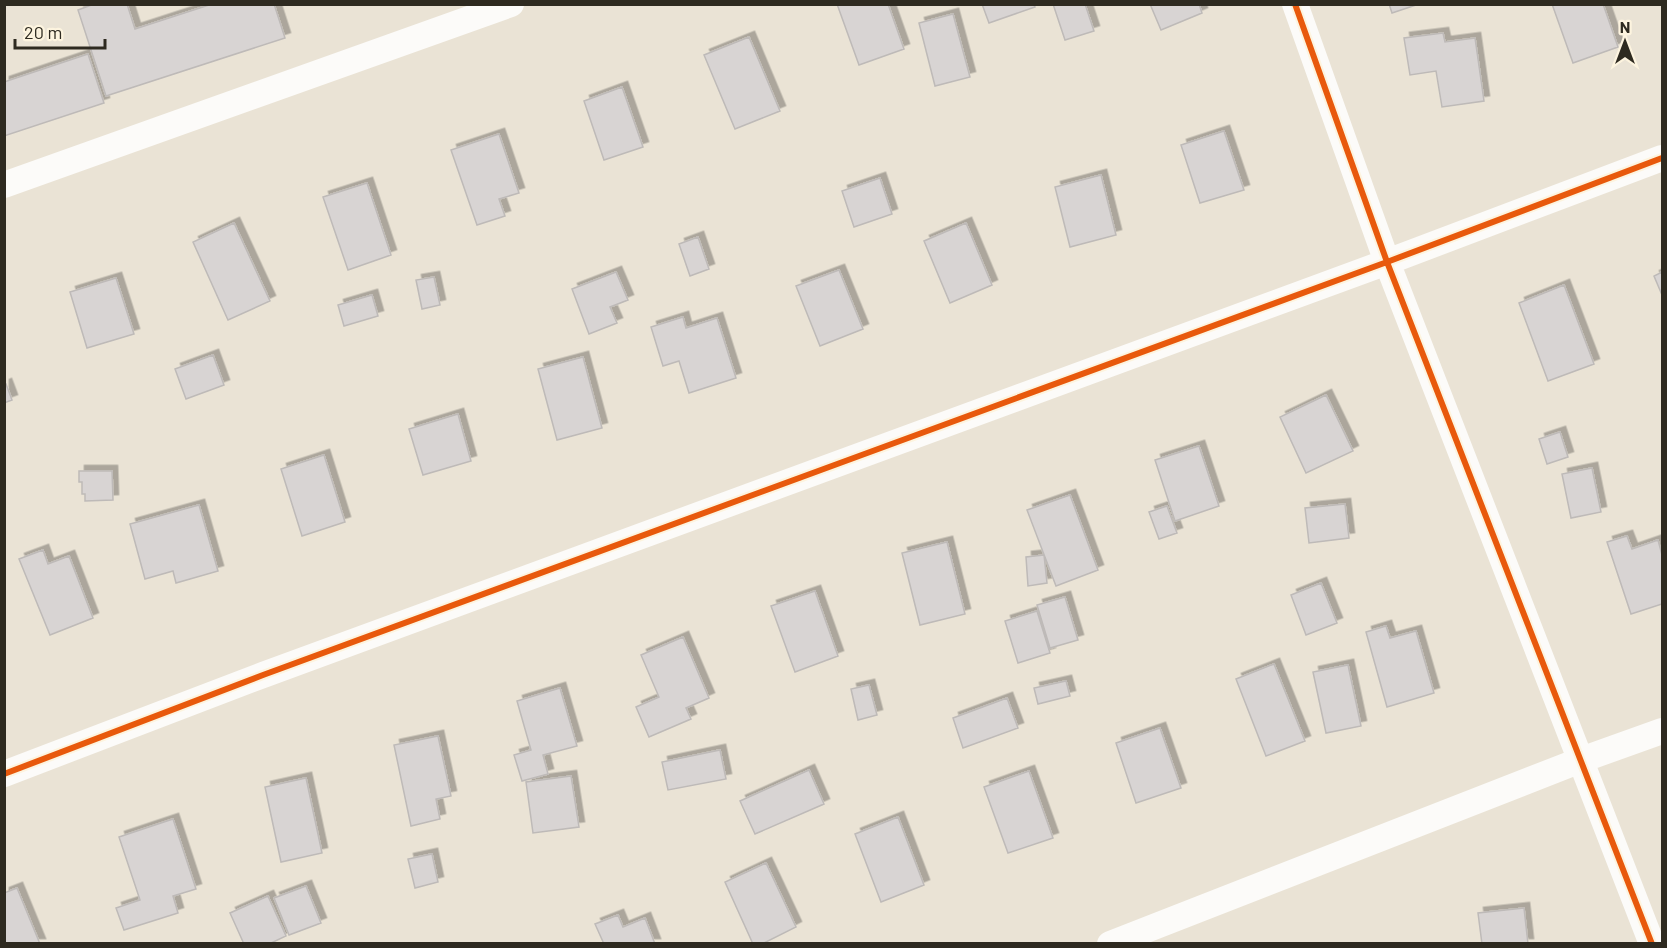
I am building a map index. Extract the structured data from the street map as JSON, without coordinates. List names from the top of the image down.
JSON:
{
  "scale_bar": "20 m",
  "north": "top"
}
